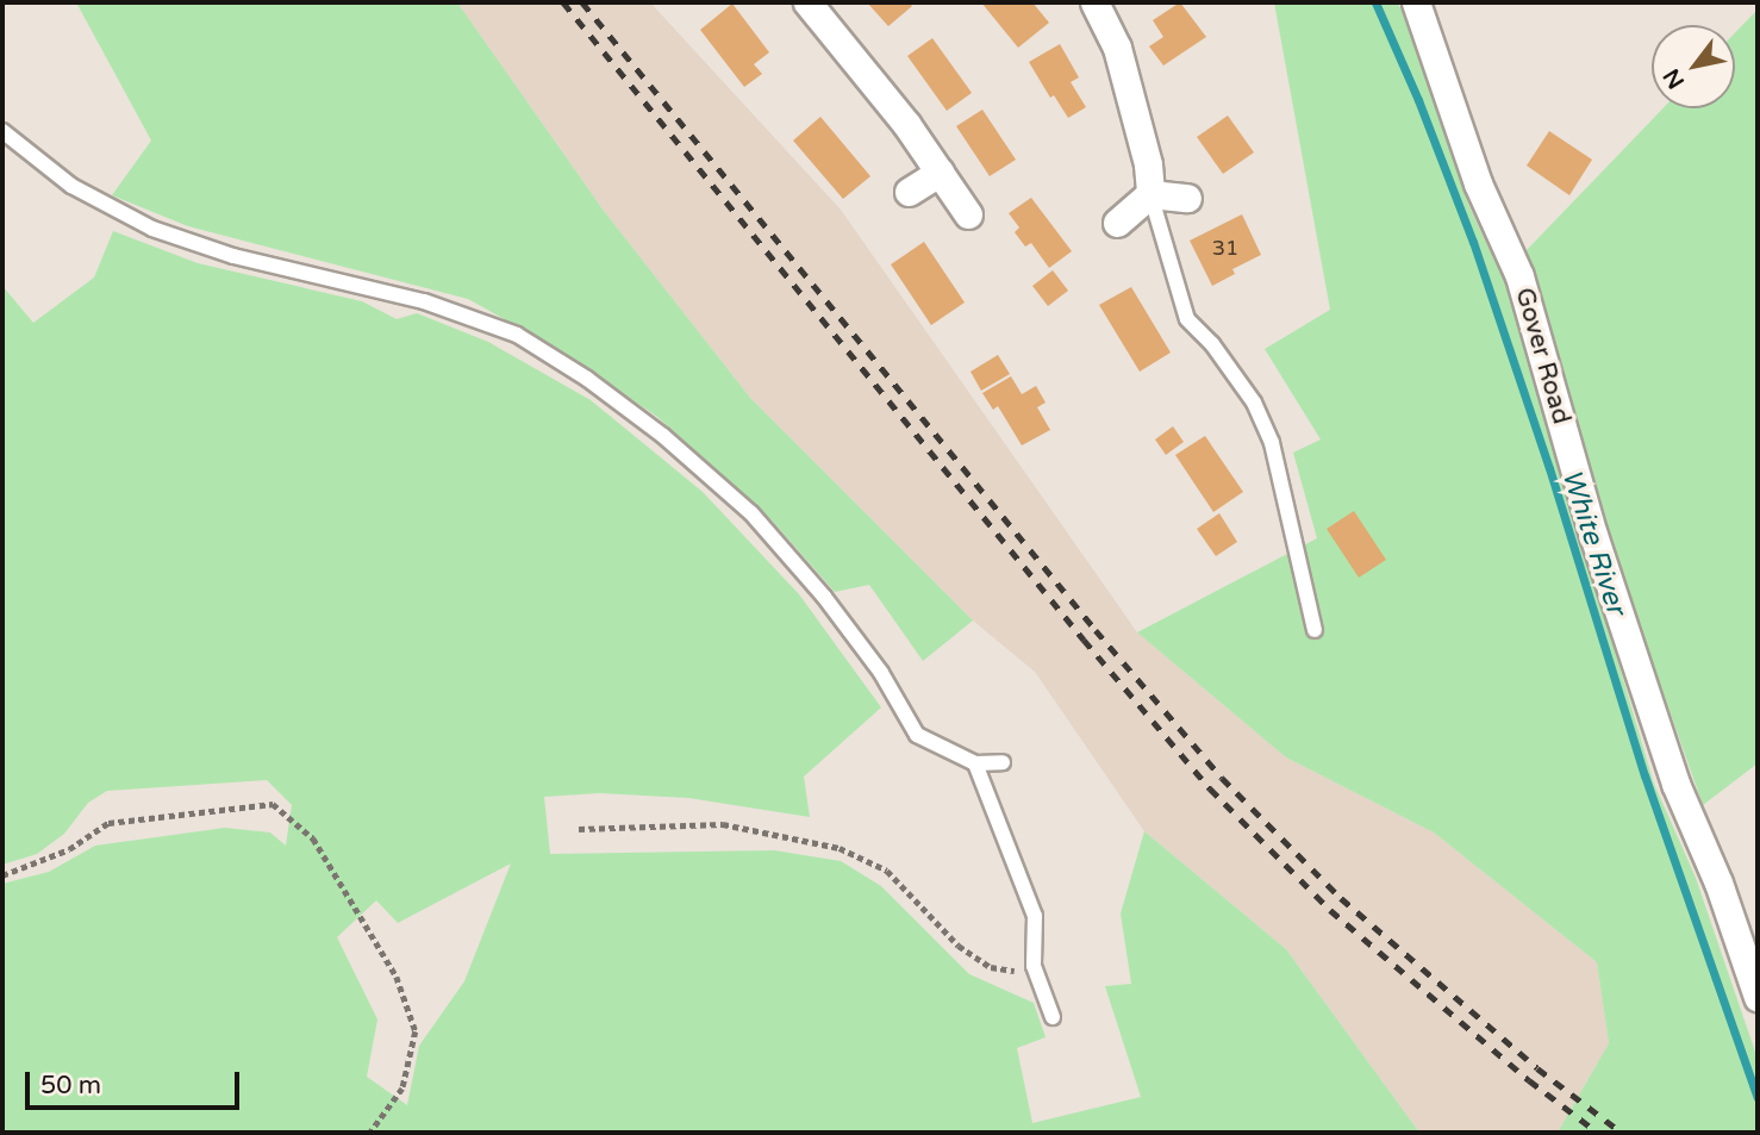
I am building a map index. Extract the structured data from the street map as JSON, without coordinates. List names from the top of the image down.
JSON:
{
  "streets": {
    "street": ["Gover Road"]
  },
  "water": ["White River"],
  "house_numbers": ["31"],
  "scale_bar": "50 m",
  "north": "bottom left"
}
